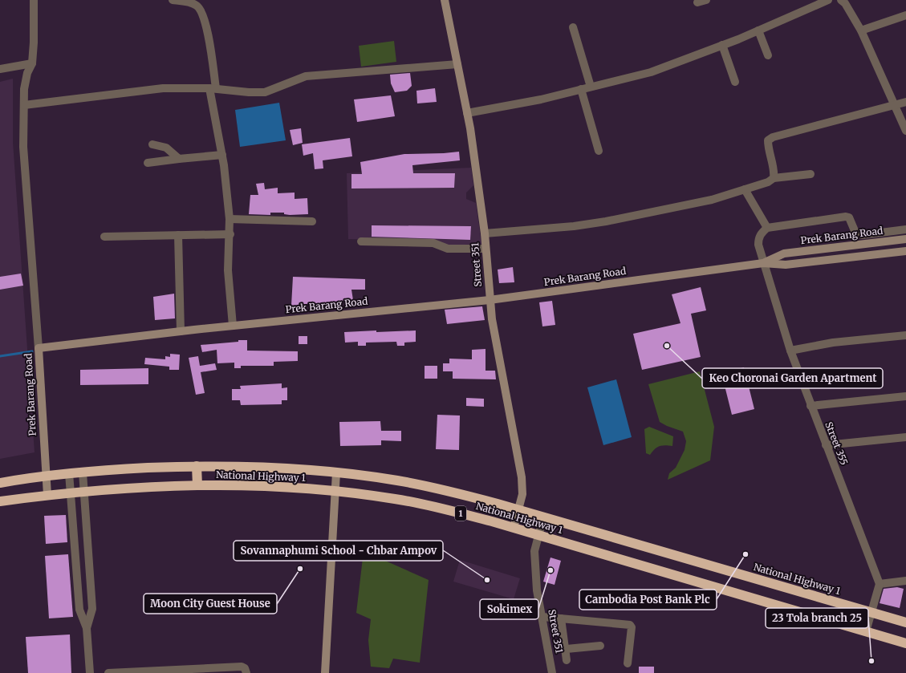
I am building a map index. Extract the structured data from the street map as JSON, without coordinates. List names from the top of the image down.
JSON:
{
  "streets": {
    "highway": ["National Highway 1", "1"],
    "main road": ["Prek Barang Road", "Street 351"],
    "street": ["Street 355"]
  },
  "crossings": [
    ["Prek Barang Road", "Street 351"],
    ["Prek Barang Road", "Street 355"],
    ["Prek Barang Road", "National Highway 1"],
    ["Street 351", "National Highway 1"]
  ],
  "places": [
    "Keo Choronai Garden Apartment",
    "Cambodia Post Bank Plc",
    "Moon City Guest House",
    "Sokimex",
    "Sovannaphumi School - Chbar Ampov",
    "23 Tola branch 25"
  ]
}
